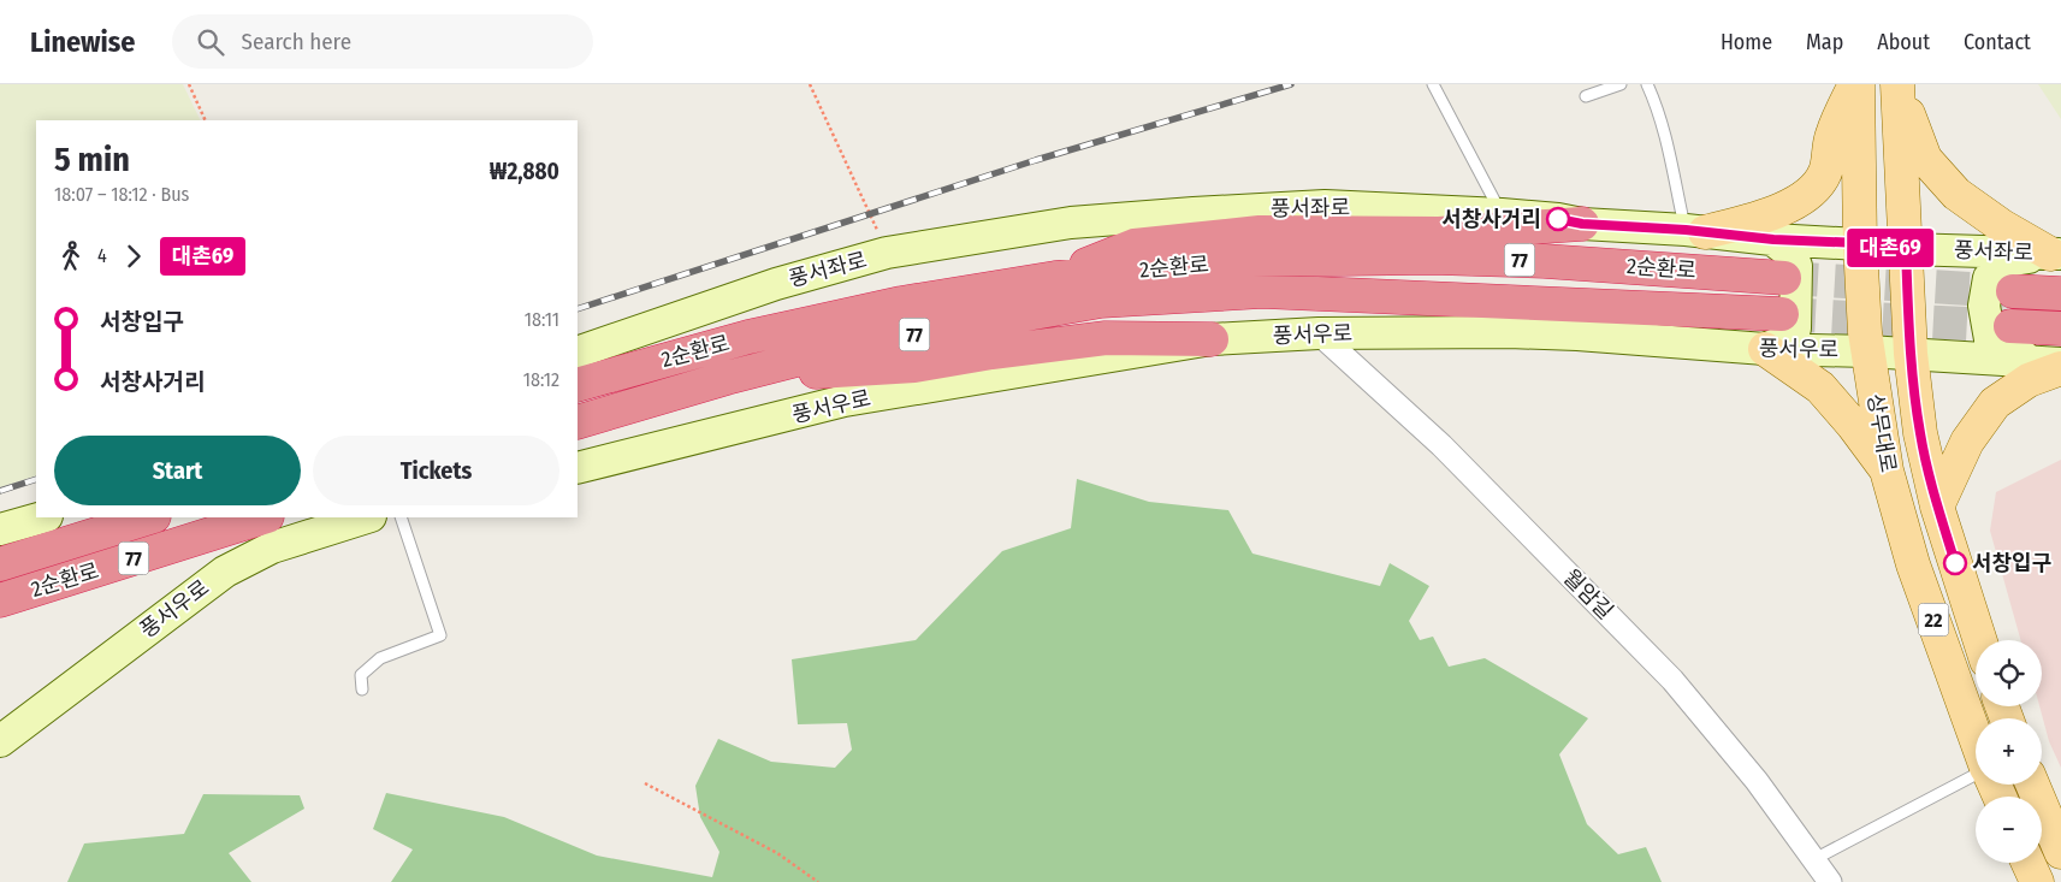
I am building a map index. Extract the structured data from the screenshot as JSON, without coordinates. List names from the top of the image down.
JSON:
{
  "streets": {
    "highway": ["77", "2순환로"],
    "main road": ["상무대로", "22"],
    "street": ["풍서좌로", "풍서우로", "월암길"]
  },
  "crossings": [
    ["풍서좌로", "상무대로"],
    ["풍서우로", "상무대로"],
    ["풍서우로", "월암길"]
  ],
  "places": ["서창사거리", "서창입구"],
  "lines": ["bus line 대촌69"],
  "page": {
    "header": "Linewise",
    "search": "Search here",
    "nav": [
      "Home",
      "Map",
      "About",
      "Contact"
    ],
    "on_map": "대촌69",
    "heading": ["5 min", "18:07 – 18:12 · Bus", "₩2,880"],
    "legs": ["4", "대촌69"],
    "list": [
      {
        "name": "서창입구",
        "value": "18:11"
      },
      {
        "name": "서창사거리",
        "value": "18:12"
      }
    ],
    "buttons": ["Start", "Tickets"],
    "map_buttons": ["+", "−"]
  }
}
